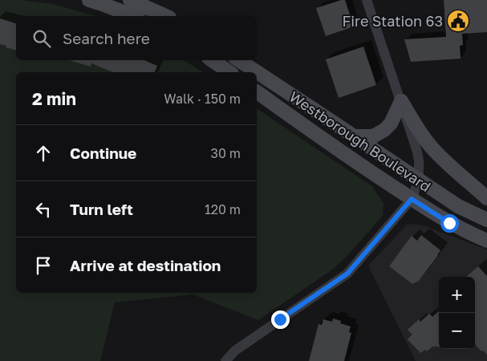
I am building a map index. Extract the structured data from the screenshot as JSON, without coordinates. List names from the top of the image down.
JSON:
{
  "streets": {
    "main road": ["Westborough Boulevard"]
  },
  "places": {
    "public building": ["Fire Station 63"]
  },
  "page": {
    "search": "Search here",
    "heading": ["2 min", "Walk · 150 m"],
    "list": [
      ["Continue", "30 m"],
      ["Turn left", "120 m"],
      "Arrive at destination"
    ],
    "map_buttons": ["+", "−"]
  }
}
